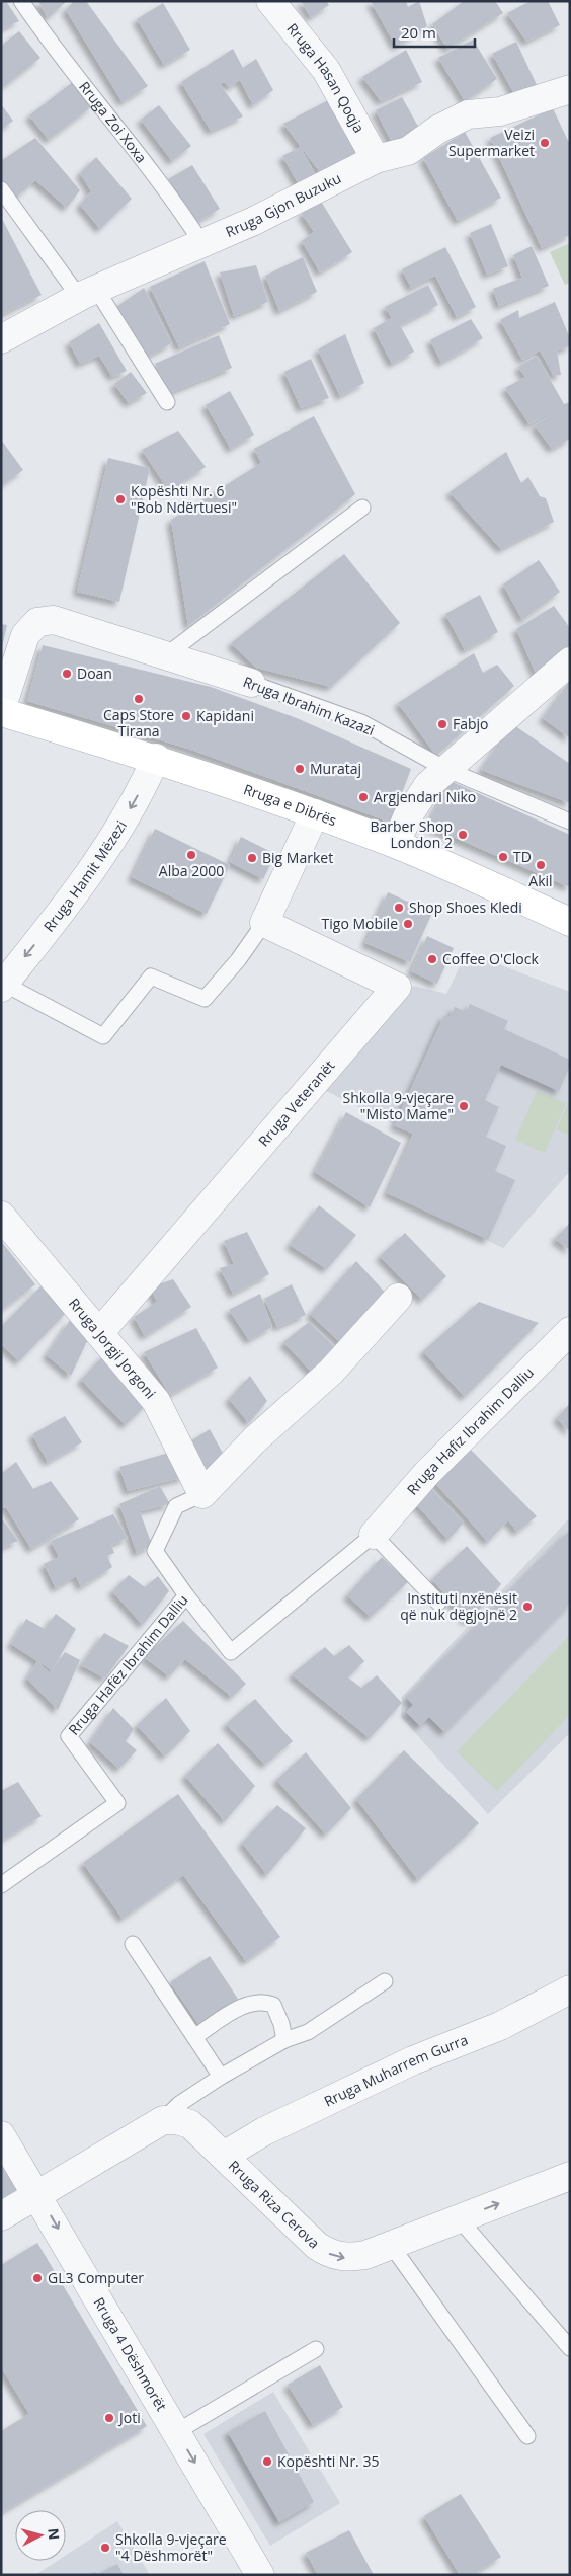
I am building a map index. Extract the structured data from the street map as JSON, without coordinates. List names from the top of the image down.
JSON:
{
  "streets": {
    "main road": ["Rruga e Dibrës"],
    "street": [
      "Rruga Hasan Qoqja",
      "Rruga Gjon Buzuku",
      "Rruga Ibrahim Kazazi",
      "Rruga Hamit Mëzezi",
      "Rruga Veteranët",
      "Rruga Jorgji Jorgoni",
      "Rruga Hafiz Ibrahim Dalliu",
      "Rruga Muharrem Gurra",
      "Rruga Riza Cerova",
      "Rruga 4 Dëshmorët"
    ],
    "lane": ["Rruga Zoi Xoxa", "Rruga Hafëz Ibrahim Dalliu"]
  },
  "crossings": [
    ["Rruga Hasan Qoqja", "Rruga Gjon Buzuku"],
    ["Rruga Zoi Xoxa", "Rruga Gjon Buzuku"],
    ["Rruga Ibrahim Kazazi", "Rruga e Dibrës"],
    ["Rruga e Dibrës", "Rruga Hamit Mëzezi"],
    ["Rruga Veteranët", "Rruga Jorgji Jorgoni"],
    ["Rruga Hafiz Ibrahim Dalliu", "Rruga Hafëz Ibrahim Dalliu"],
    ["Rruga Muharrem Gurra", "Rruga Riza Cerova"]
  ],
  "one_way": ["Rruga Riza Cerova", "Rruga 4 Dëshmorët"],
  "places": [
    "Veizi Supermarket",
    "Kopështi Nr. 6 \"Bob Ndërtuesi\"",
    "Doan",
    "Caps Store Tirana",
    "Kapidani",
    "Fabjo",
    "Murataj",
    "Argjendari Niko",
    "Barber Shop London 2",
    "Alba 2000",
    "TD",
    "Big Market",
    "Akil",
    "Shop Shoes Kledi",
    "Tigo Mobile",
    "Coffee O'Clock",
    "Shkolla 9-vjeçare \"Misto Mame\"",
    "Instituti nxënësit që nuk dëgjojnë 2",
    "GL3 Computer",
    "Joti",
    "Kopështi Nr. 35",
    "Shkolla 9-vjeçare \"4 Dëshmorët\""
  ],
  "scale_bar": "20 m",
  "north": "right"
}
